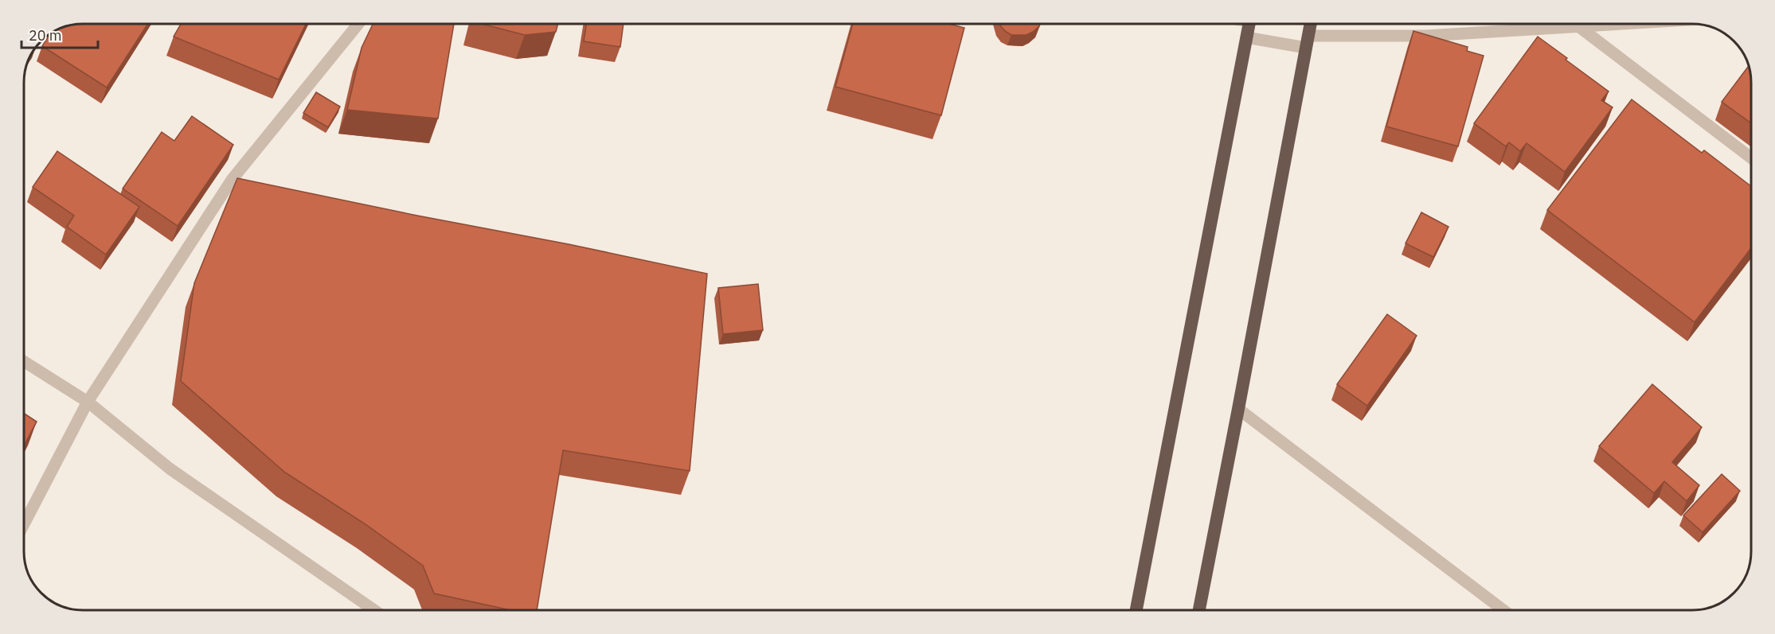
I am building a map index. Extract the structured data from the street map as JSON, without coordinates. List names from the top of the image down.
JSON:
{
  "scale_bar": "20 m"
}
